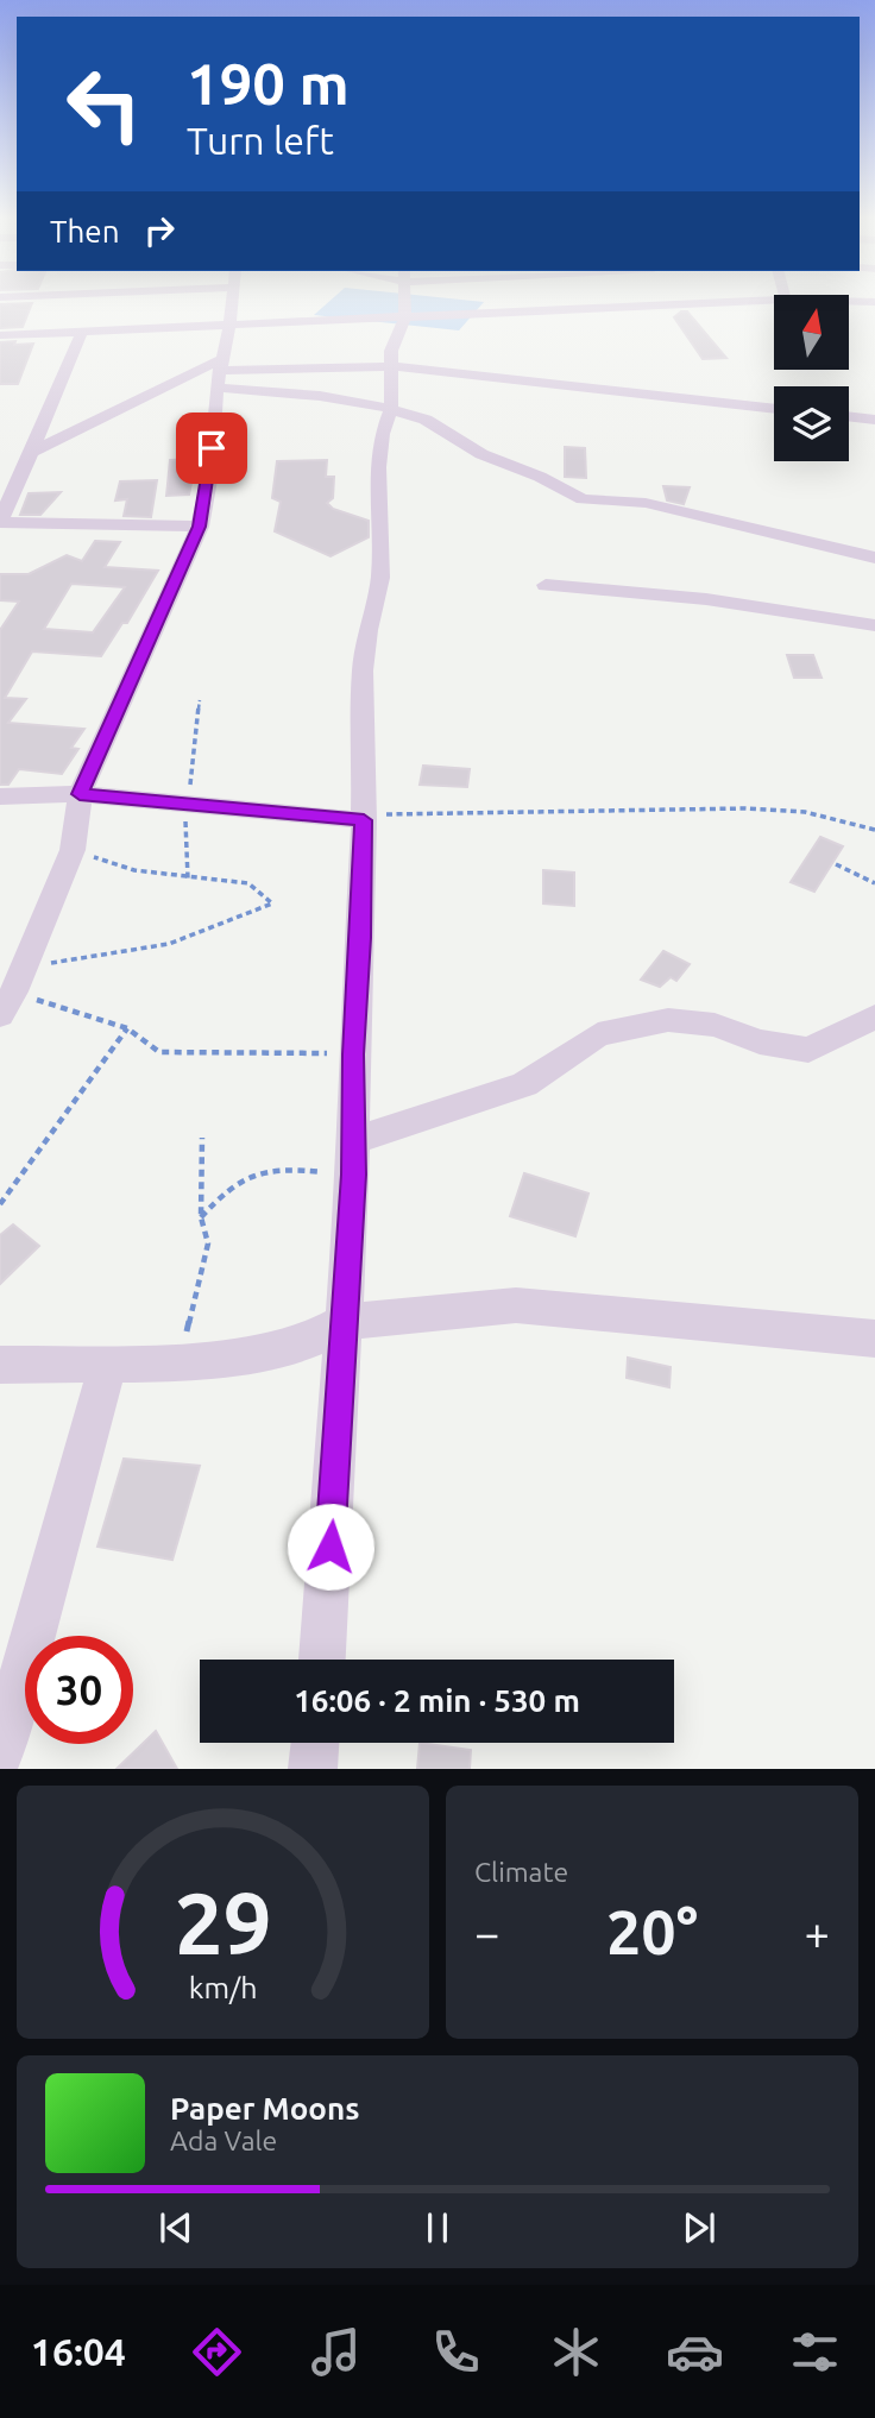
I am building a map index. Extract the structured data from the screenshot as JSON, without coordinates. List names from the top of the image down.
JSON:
{
  "north": "top",
  "page": {
    "turn": ["190 m", "Turn left"],
    "then": "Then",
    "limit": "30",
    "trip": "16:06 · 2 min · 530 m",
    "tile": "Climate",
    "heat": ["−", "20°", "+"],
    "song": ["Paper Moons", "Ada Vale"],
    "tabs": "16:04",
    "gauge": ["29", "km/h"]
  }
}
